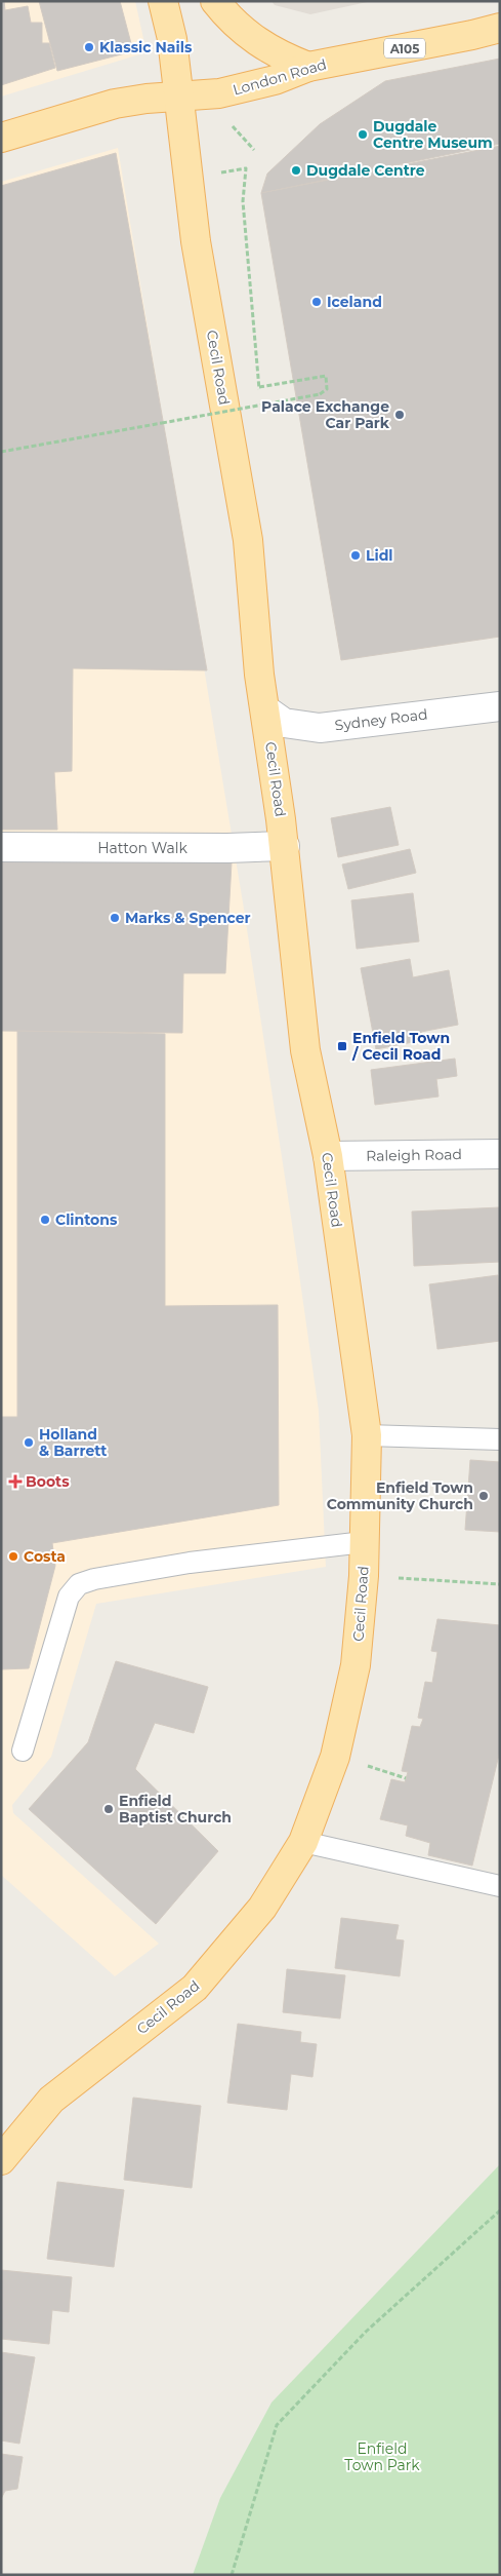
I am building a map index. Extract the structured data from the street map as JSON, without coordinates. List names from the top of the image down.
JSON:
{
  "streets": {
    "main road": ["A105", "London Road", "Cecil Road"],
    "street": ["Sydney Road", "Hatton Walk", "Raleigh Road"]
  },
  "crossings": [
    ["London Road", "Cecil Road"],
    ["Cecil Road", "Sydney Road"],
    ["Cecil Road", "Hatton Walk"],
    ["Cecil Road", "Raleigh Road"]
  ],
  "parks": ["Enfield Town Park"],
  "places": {
    "other": [
      "Klassic Nails",
      "Dugdale Centre Museum",
      "Dugdale Centre",
      "Iceland",
      "Palace Exchange Car Park",
      "Lidl",
      "Marks & Spencer",
      "Clintons",
      "Holland & Barrett",
      "Enfield Town Community Church",
      "Costa",
      "Enfield Baptist Church"
    ],
    "transit": ["Enfield Town / Cecil Road"],
    "health": ["Boots"]
  }
}
